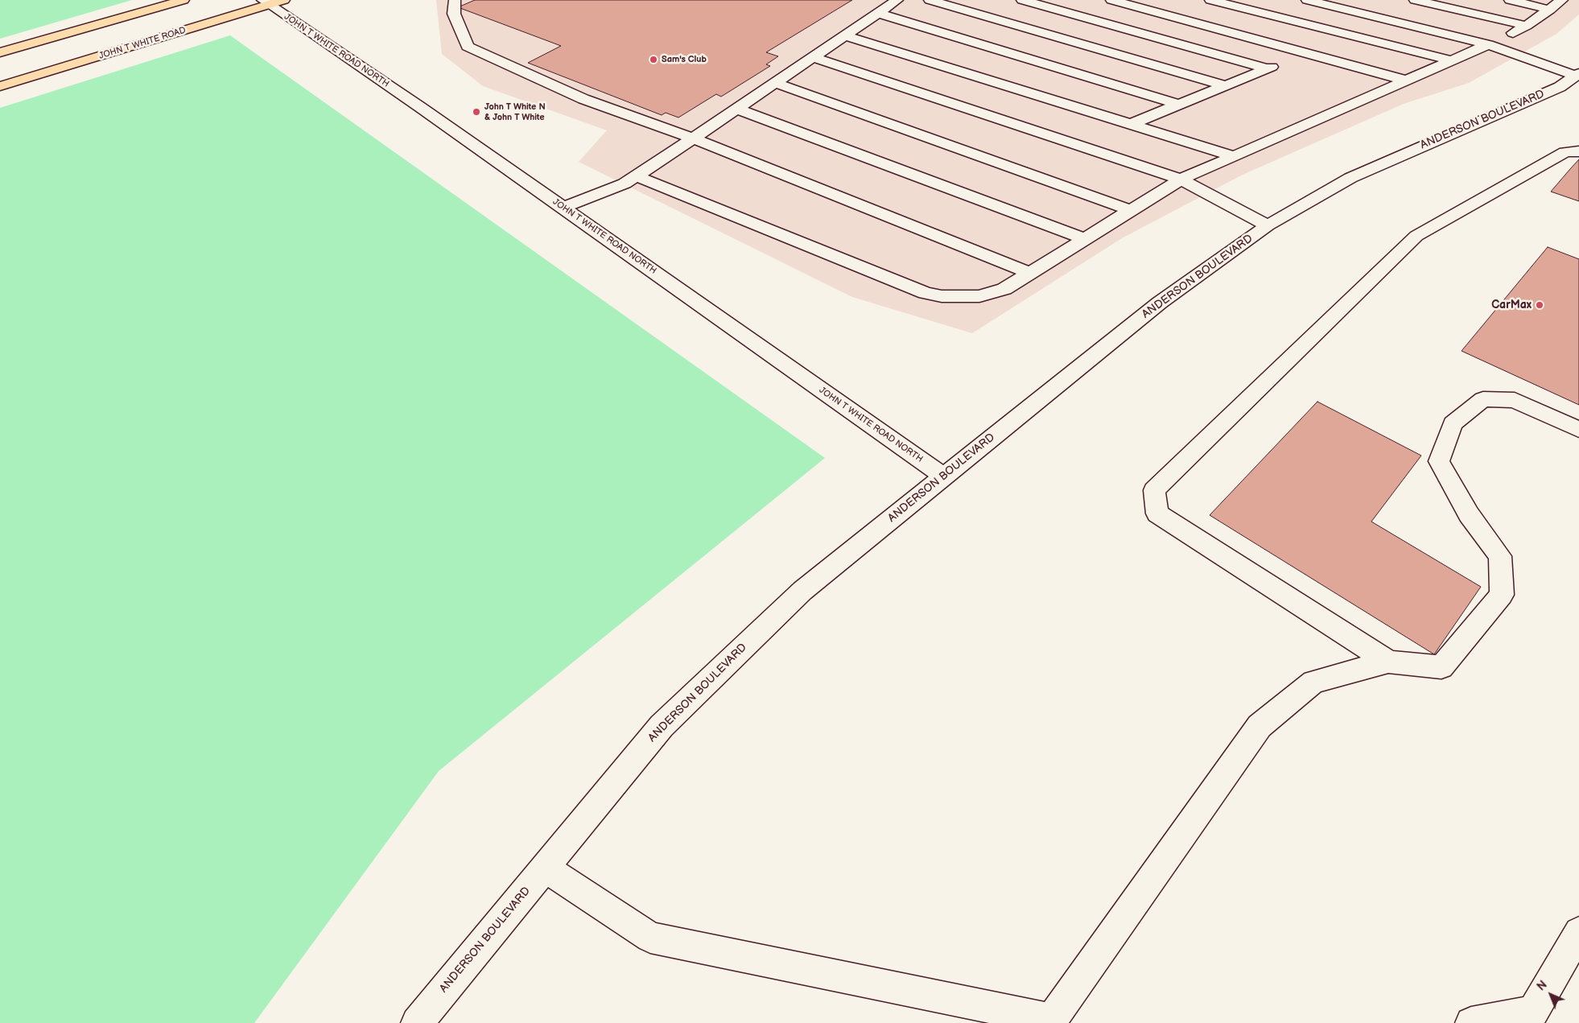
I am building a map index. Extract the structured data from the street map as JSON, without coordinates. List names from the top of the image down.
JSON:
{
  "streets": {
    "main road": ["JOHN T WHITE ROAD"],
    "street": ["JOHN T WHITE ROAD NORTH", "ANDERSON BOULEVARD"]
  },
  "crossings": [
    ["JOHN T WHITE ROAD", "JOHN T WHITE ROAD NORTH"],
    ["JOHN T WHITE ROAD NORTH", "ANDERSON BOULEVARD"]
  ],
  "places": ["Sam's Club", "John T White N & John T White", "CarMax"],
  "north": "top left"
}
